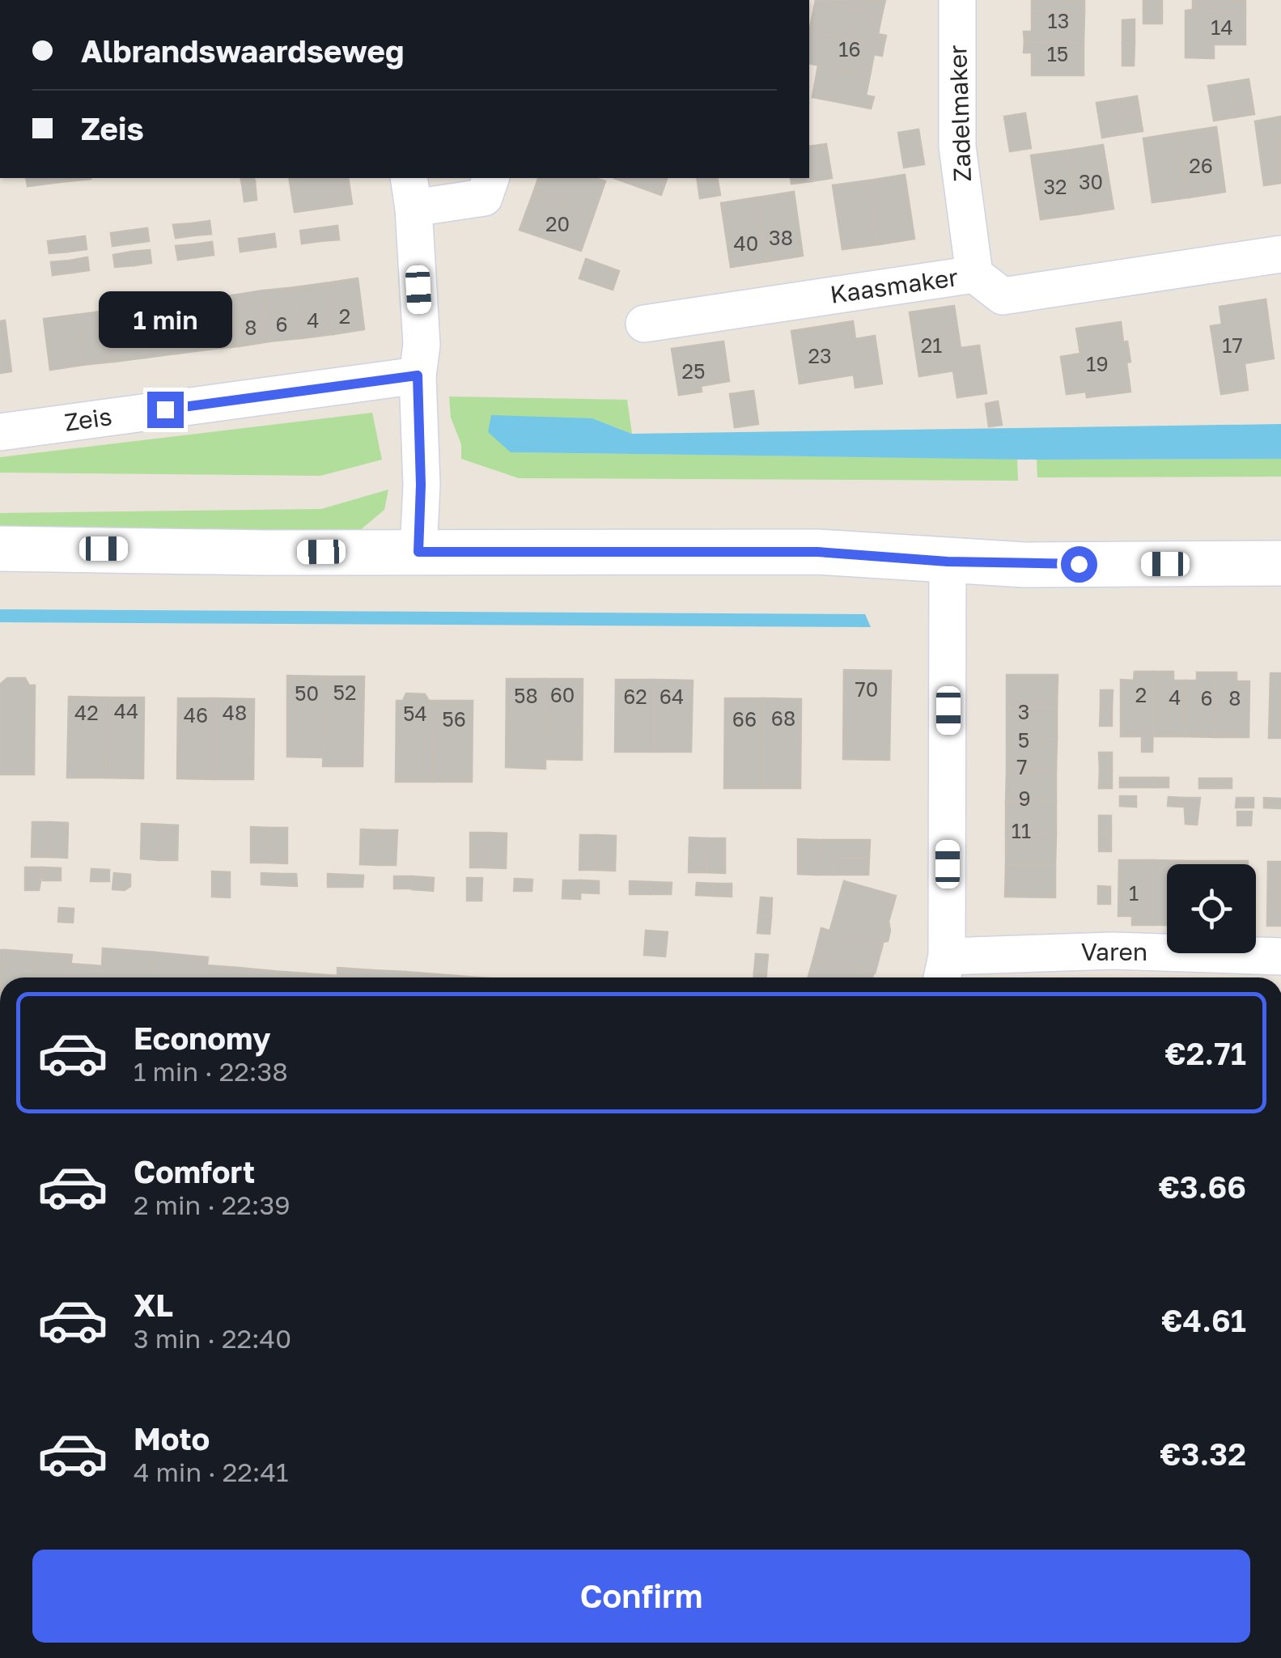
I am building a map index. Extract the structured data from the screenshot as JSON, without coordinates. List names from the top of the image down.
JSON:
{
  "streets": {
    "street": [
      "Zadelmaker",
      "Kaasmaker",
      "Zeis",
      "Varen"
    ]
  },
  "crossings": [
    ["Zadelmaker", "Kaasmaker"]
  ],
  "house_numbers": [
    "13",
    "14",
    "16",
    "15",
    "26",
    "30",
    "32",
    "20",
    "38",
    "40",
    "2",
    "4",
    "6",
    "8",
    "21",
    "17",
    "23",
    "19",
    "25",
    "70",
    "52",
    "50",
    "60",
    "2",
    "58",
    "62",
    "64",
    "4",
    "6",
    "8",
    "44",
    "3",
    "42",
    "48",
    "54",
    "46",
    "68",
    "56",
    "66",
    "5",
    "7",
    "9",
    "11",
    "1"
  ],
  "page": {
    "banner": ["Albrandswaardseweg", "Zeis"],
    "bubble": "1 min",
    "list": [
      {
        "name": "Economy",
        "note": "1 min · 22:38",
        "value": "€2.71"
      },
      {
        "name": "Comfort",
        "note": "2 min · 22:39",
        "value": "€3.66"
      },
      {
        "name": "XL",
        "note": "3 min · 22:40",
        "value": "€4.61"
      },
      {
        "name": "Moto",
        "note": "4 min · 22:41",
        "value": "€3.32"
      }
    ],
    "buttons": "Confirm"
  }
}
